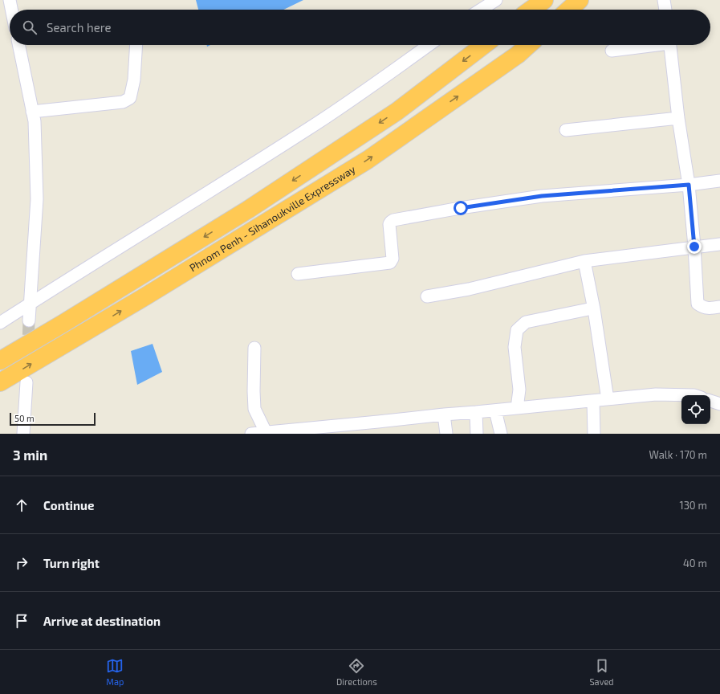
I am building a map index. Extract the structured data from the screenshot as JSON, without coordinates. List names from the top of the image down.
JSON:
{
  "streets": {
    "highway": ["Phnom Penh - Sihanoukville Expressway"]
  },
  "scale_bar": "50 m",
  "page": {
    "search": "Search here",
    "scale": "50 m",
    "heading": ["3 min", "Walk · 170 m"],
    "list": [
      ["Continue", "130 m"],
      ["Turn right", "40 m"],
      "Arrive at destination"
    ],
    "nav": ["Map", "Directions", "Saved"]
  }
}
